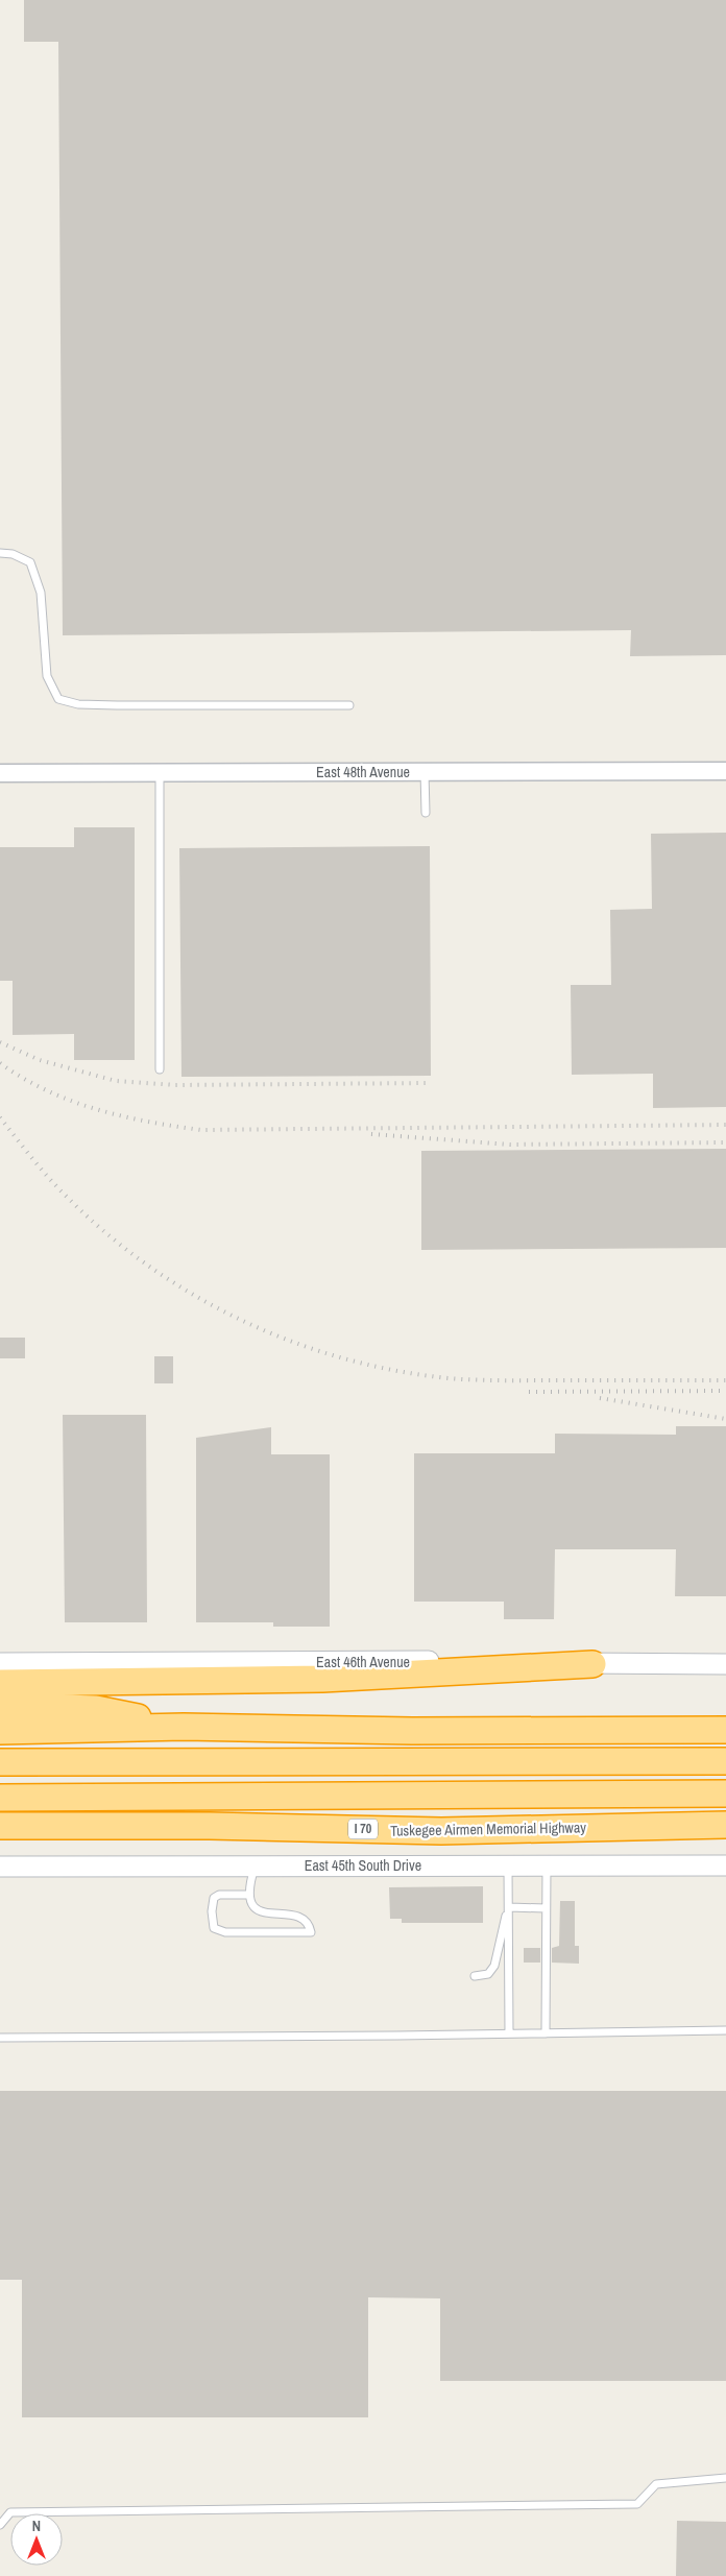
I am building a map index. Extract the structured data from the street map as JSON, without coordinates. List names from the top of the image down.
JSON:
{
  "streets": {
    "highway": ["I 70", "Tuskegee Airmen Memorial Highway"],
    "main road": ["East 46th Avenue", "East 45th South Drive"],
    "street": ["East 48th Avenue"]
  },
  "north": "top"
}
